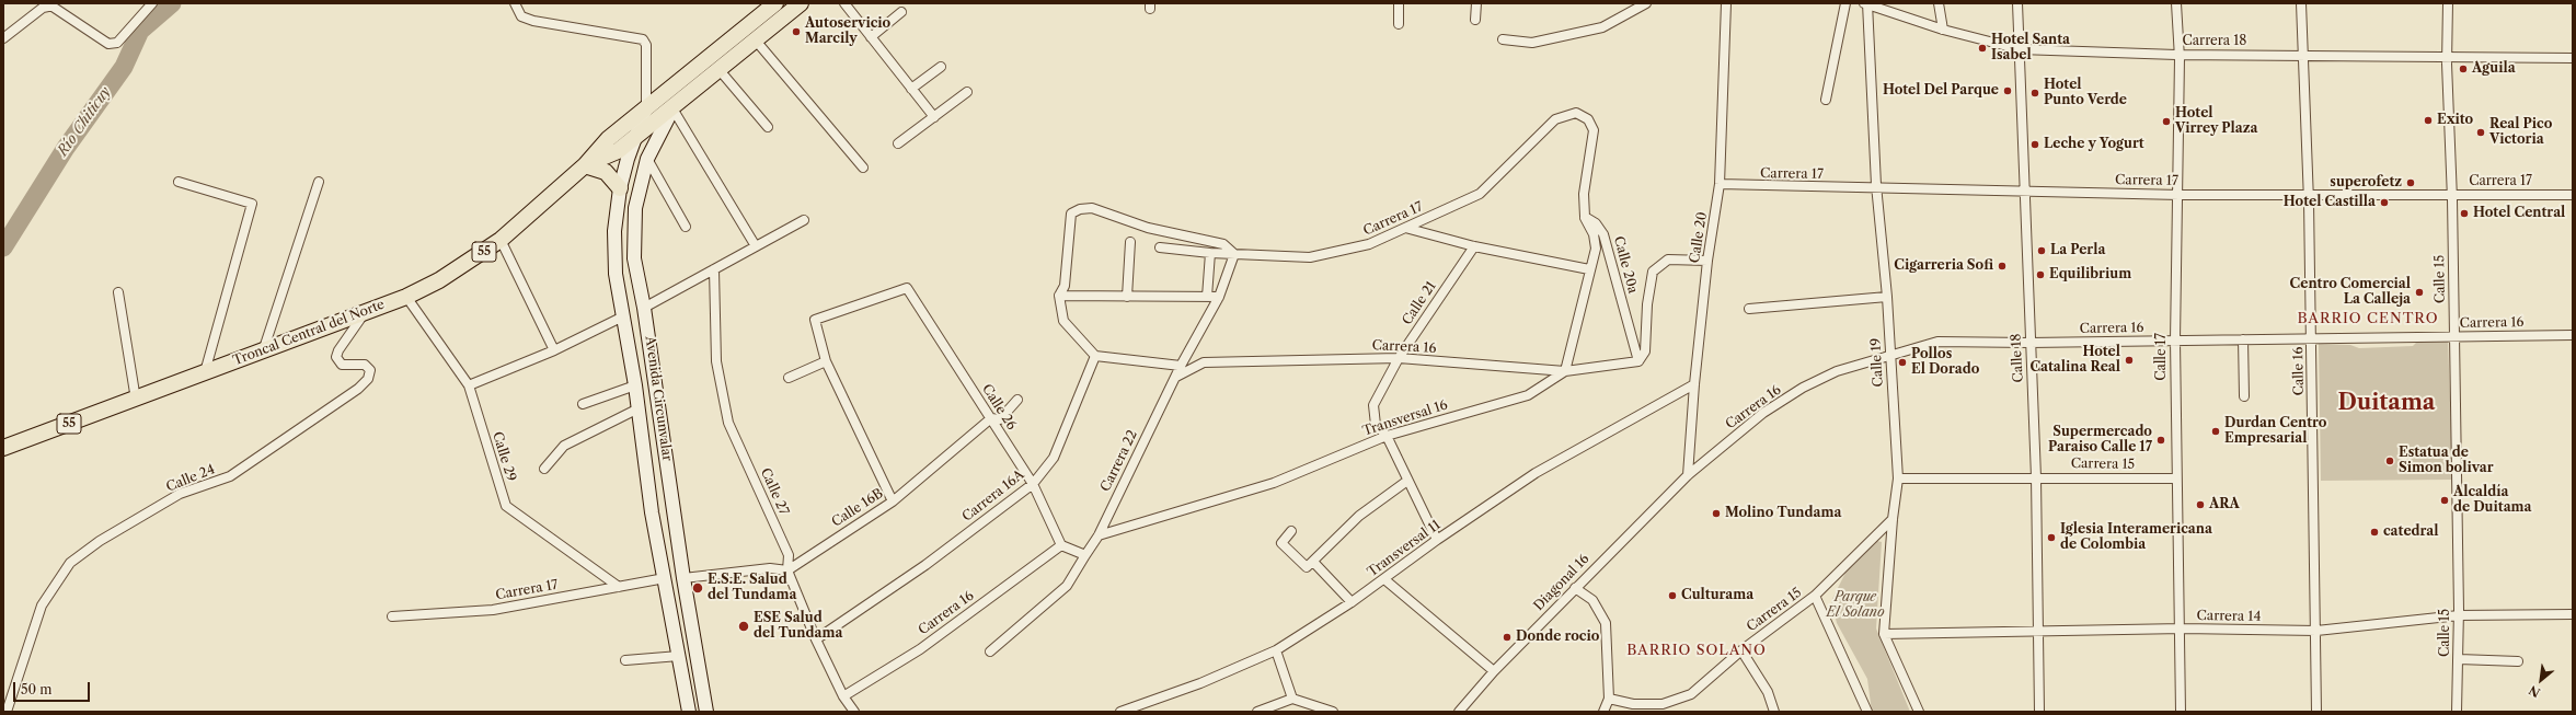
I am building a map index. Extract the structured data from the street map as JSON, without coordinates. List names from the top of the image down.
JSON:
{
  "streets": {
    "highway": ["55", "Troncal Central del Norte", "Avenida Circunvalar"],
    "street": [
      "Carrera 18",
      "Carrera 17",
      "Calle 20",
      "Calle 20a",
      "Calle 15",
      "Calle 21",
      "Carrera 16",
      "Calle 17",
      "Calle 18",
      "Calle 19",
      "Calle 16",
      "Calle 26",
      "Transversal 16",
      "Calle 29",
      "Carrera 22",
      "Carrera 15",
      "Calle 24",
      "Calle 27",
      "Carrera 16A",
      "Calle 16B",
      "Transversal 11",
      "Diagonal 16",
      "Carrera 14"
    ]
  },
  "crossings": [
    ["Carrera 18", "Calle 15"],
    ["Carrera 18", "Calle 17"],
    ["Carrera 18", "Calle 18"],
    ["Carrera 18", "Calle 19"],
    ["Carrera 18", "Calle 16"],
    ["Carrera 17", "Calle 20"],
    ["Carrera 17", "Calle 20a"],
    ["Carrera 17", "Calle 15"],
    ["Carrera 17", "Calle 17"],
    ["Carrera 17", "Calle 18"],
    ["Carrera 17", "Calle 19"],
    ["Carrera 17", "Calle 16"],
    ["Carrera 17", "Avenida Circunvalar"],
    ["Carrera 17", "Calle 29"],
    ["Carrera 17", "Carrera 22"],
    ["Calle 20", "Carrera 16"],
    ["Calle 20", "Transversal 11"],
    ["Calle 20", "Diagonal 16"],
    ["55", "Troncal Central del Norte"],
    ["55", "Avenida Circunvalar"],
    ["Calle 20a", "Carrera 16"],
    ["Calle 15", "Carrera 16"],
    ["Calle 15", "Carrera 14"],
    ["Calle 21", "Carrera 16"],
    ["Calle 21", "Transversal 16"],
    ["Calle 21", "Transversal 11"],
    ["Carrera 16", "Calle 17"],
    ["Carrera 16", "Calle 18"],
    ["Carrera 16", "Calle 19"],
    ["Carrera 16", "Calle 16"],
    ["Carrera 16", "Calle 26"],
    ["Carrera 16", "Transversal 16"],
    ["Carrera 16", "Carrera 22"],
    ["Carrera 16", "Calle 27"],
    ["Carrera 16", "Diagonal 16"],
    ["Troncal Central del Norte", "Avenida Circunvalar"],
    ["Troncal Central del Norte", "Calle 29"],
    ["Troncal Central del Norte", "Calle 24"],
    ["Calle 17", "Carrera 15"],
    ["Calle 17", "Carrera 14"],
    ["Calle 18", "Carrera 15"],
    ["Calle 18", "Carrera 14"],
    ["Calle 19", "Carrera 15"],
    ["Calle 19", "Carrera 14"],
    ["Calle 16", "Carrera 14"],
    ["Calle 26", "Carrera 16A"],
    ["Calle 26", "Calle 16B"],
    ["Transversal 16", "Carrera 22"],
    ["Calle 27", "Carrera 16A"],
    ["Calle 27", "Calle 16B"]
  ],
  "districts": ["BARRIO CENTRO", "Duitama", "BARRIO SOLANO"],
  "water": ["Río Chiticuy"],
  "parks": ["Parque El Solano"],
  "places": [
    "Autoservicio Marcily",
    "Hotel Santa Isabel",
    "Aguila",
    "Hotel Del Parque",
    "Hotel Punto Verde",
    "Exito",
    "Hotel Virrey Plaza",
    "Real Pico Victoria",
    "Leche y Yogurt",
    "superofetz",
    "Hotel Castilla",
    "Hotel Central",
    "La Perla",
    "Cigarreria Sofi",
    "Equilibrium",
    "Centro Comercial La Calleja",
    "Hotel Catalina Real",
    "Pollos El Dorado",
    "Durdan Centro Empresarial",
    "Supermercado Paraiso Calle 17",
    "Estatua de Simon bolivar",
    "Alcaldía de Duitama",
    "ARA",
    "Molino Tundama",
    "catedral",
    "Iglesia Interamericana de Colombia",
    "E.S.E. Salud del Tundama",
    "Culturama",
    "ESE Salud del Tundama",
    "Donde rocio"
  ],
  "scale_bar": "50 m",
  "north": "bottom left"
}
